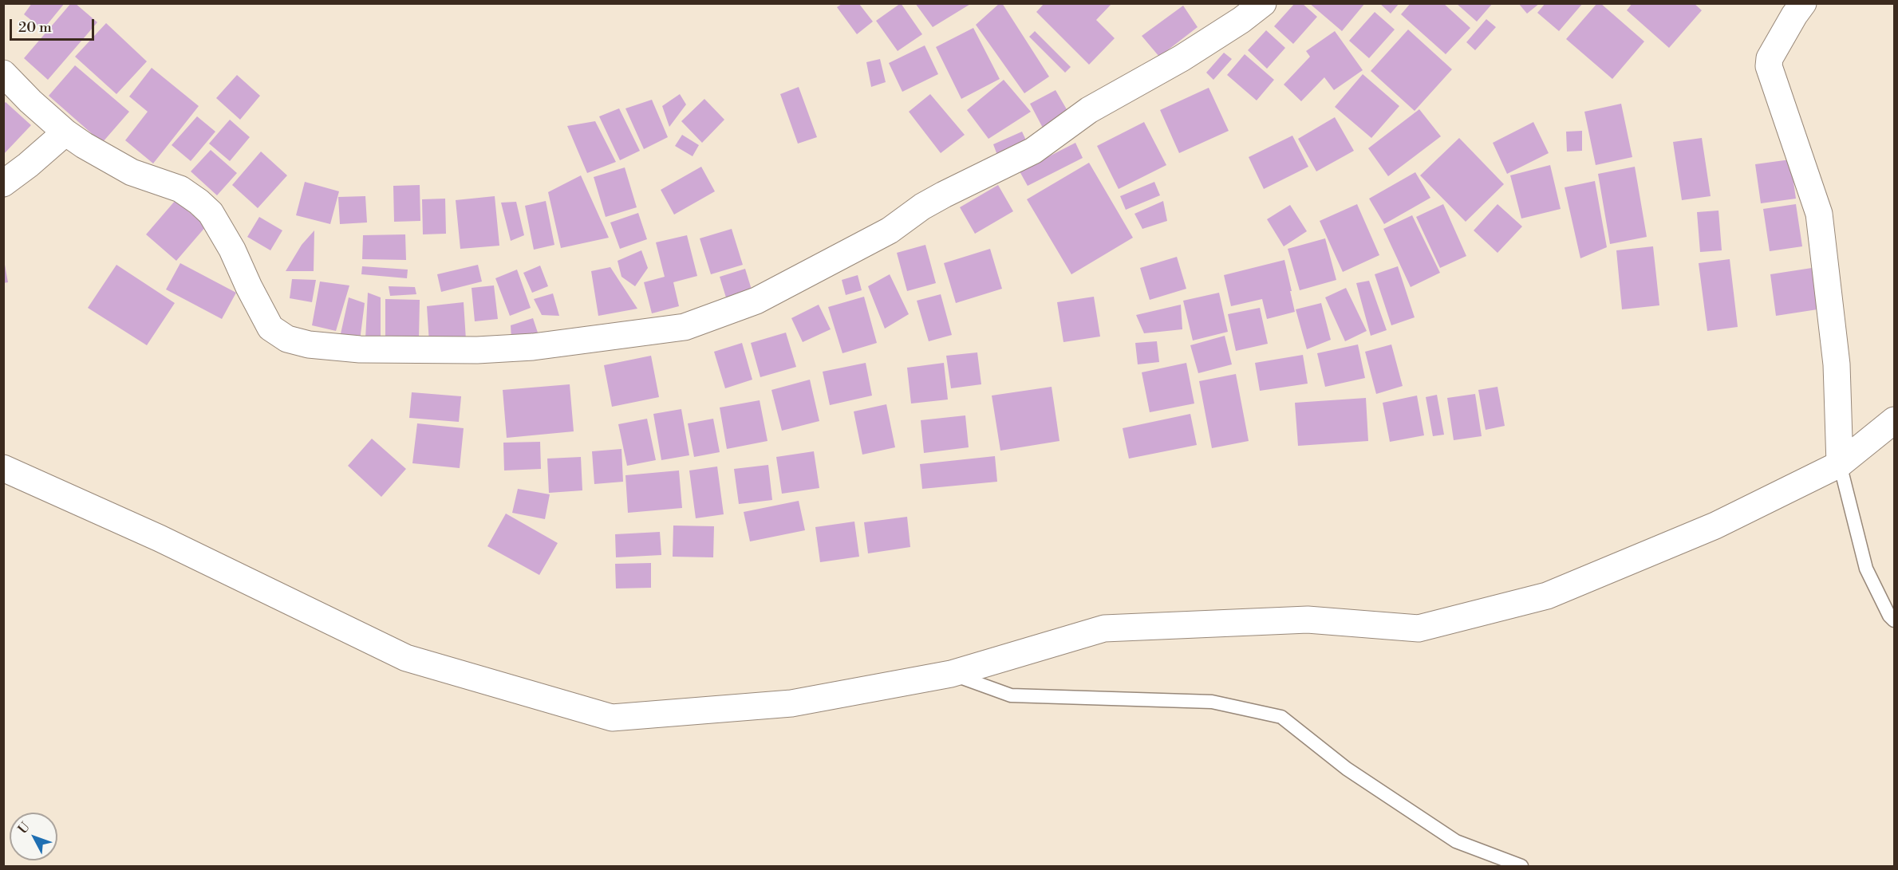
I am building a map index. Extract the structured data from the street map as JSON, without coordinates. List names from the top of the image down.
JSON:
{
  "scale_bar": "20 m",
  "north": "top left"
}
